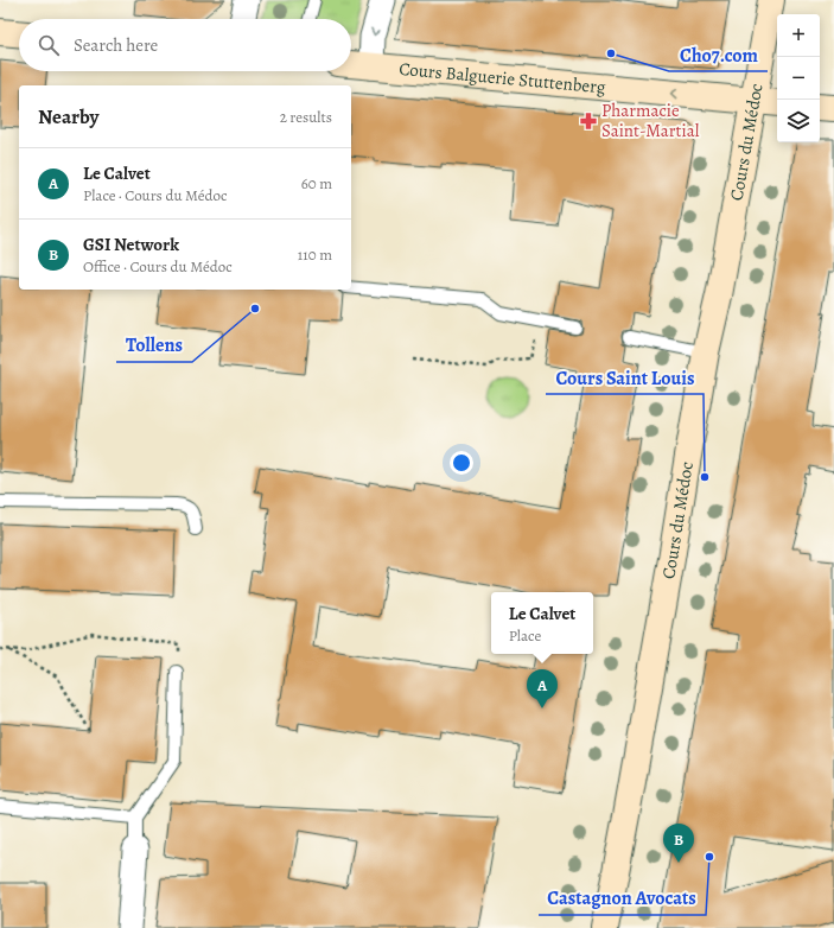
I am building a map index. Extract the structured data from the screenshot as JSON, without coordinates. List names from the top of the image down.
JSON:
{
  "streets": {
    "main road": ["Cours Balguerie Stuttenberg", "Cours du Médoc"]
  },
  "crossings": [
    ["Cours Balguerie Stuttenberg", "Cours du Médoc"]
  ],
  "one_way": ["Cours Balguerie Stuttenberg"],
  "places": {
    "other": [
      "Cho7.com",
      "Tollens",
      "Cours Saint Louis",
      "Castagnon Avocats"
    ],
    "pharmacy": ["Pharmacie Saint-Martial"]
  },
  "page": {
    "map_buttons": ["+", "−"],
    "search": "Search here",
    "heading": ["Nearby", "2 results"],
    "list": [
      {
        "mark": "A",
        "name": "Le Calvet",
        "note": "Place · Cours du Médoc",
        "value": "60 m"
      },
      {
        "mark": "B",
        "name": "GSI Network",
        "note": "Office · Cours du Médoc",
        "value": "110 m"
      }
    ],
    "popup": ["Le Calvet", "Place"],
    "pins": ["A", "B"]
  }
}
